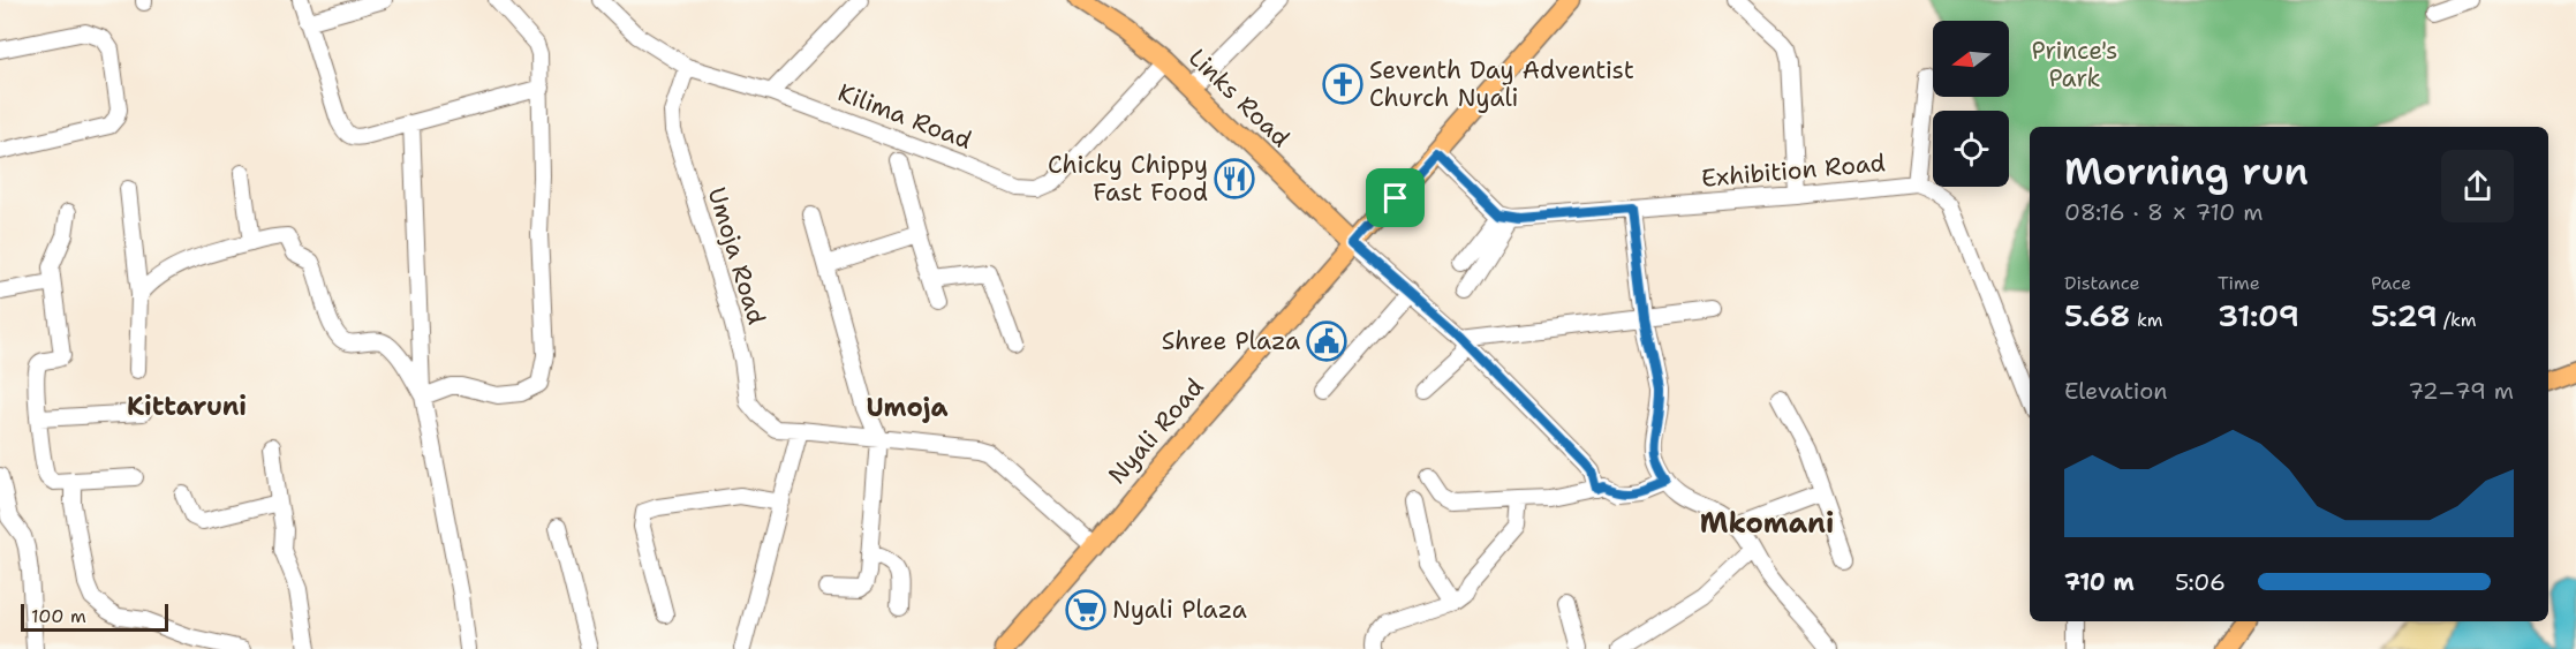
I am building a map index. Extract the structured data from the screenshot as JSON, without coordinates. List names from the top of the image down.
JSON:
{
  "streets": {
    "main road": ["Links Road", "Nyali Road"],
    "street": ["Kilima Road", "Exhibition Road", "Umoja Road"]
  },
  "crossings": [
    ["Links Road", "Kilima Road"],
    ["Links Road", "Nyali Road"],
    ["Kilima Road", "Umoja Road"],
    ["Umoja Road", "Nyali Road"]
  ],
  "districts": ["Kittaruni", "Umoja", "Mkomani"],
  "parks": ["Prince's Park"],
  "places": {
    "church": ["Seventh Day Adventist Church Nyali"],
    "restaurant": ["Chicky Chippy Fast Food"],
    "public building": ["Shree Plaza"],
    "supermarket": ["Nyali Plaza"]
  },
  "scale_bar": "100 m",
  "north": "left",
  "page": {
    "heading": ["Morning run", "08:16 · 8 × 710 m"],
    "stats": [
      ["Distance", "5.68 km"],
      ["Time", "31:09"],
      ["Pace", "5:29 /km"]
    ],
    "chart": ["Elevation", "72–79 m"],
    "list": [
      {
        "name": "710 m",
        "note": "5:06"
      }
    ],
    "scale": "100 m"
  }
}
